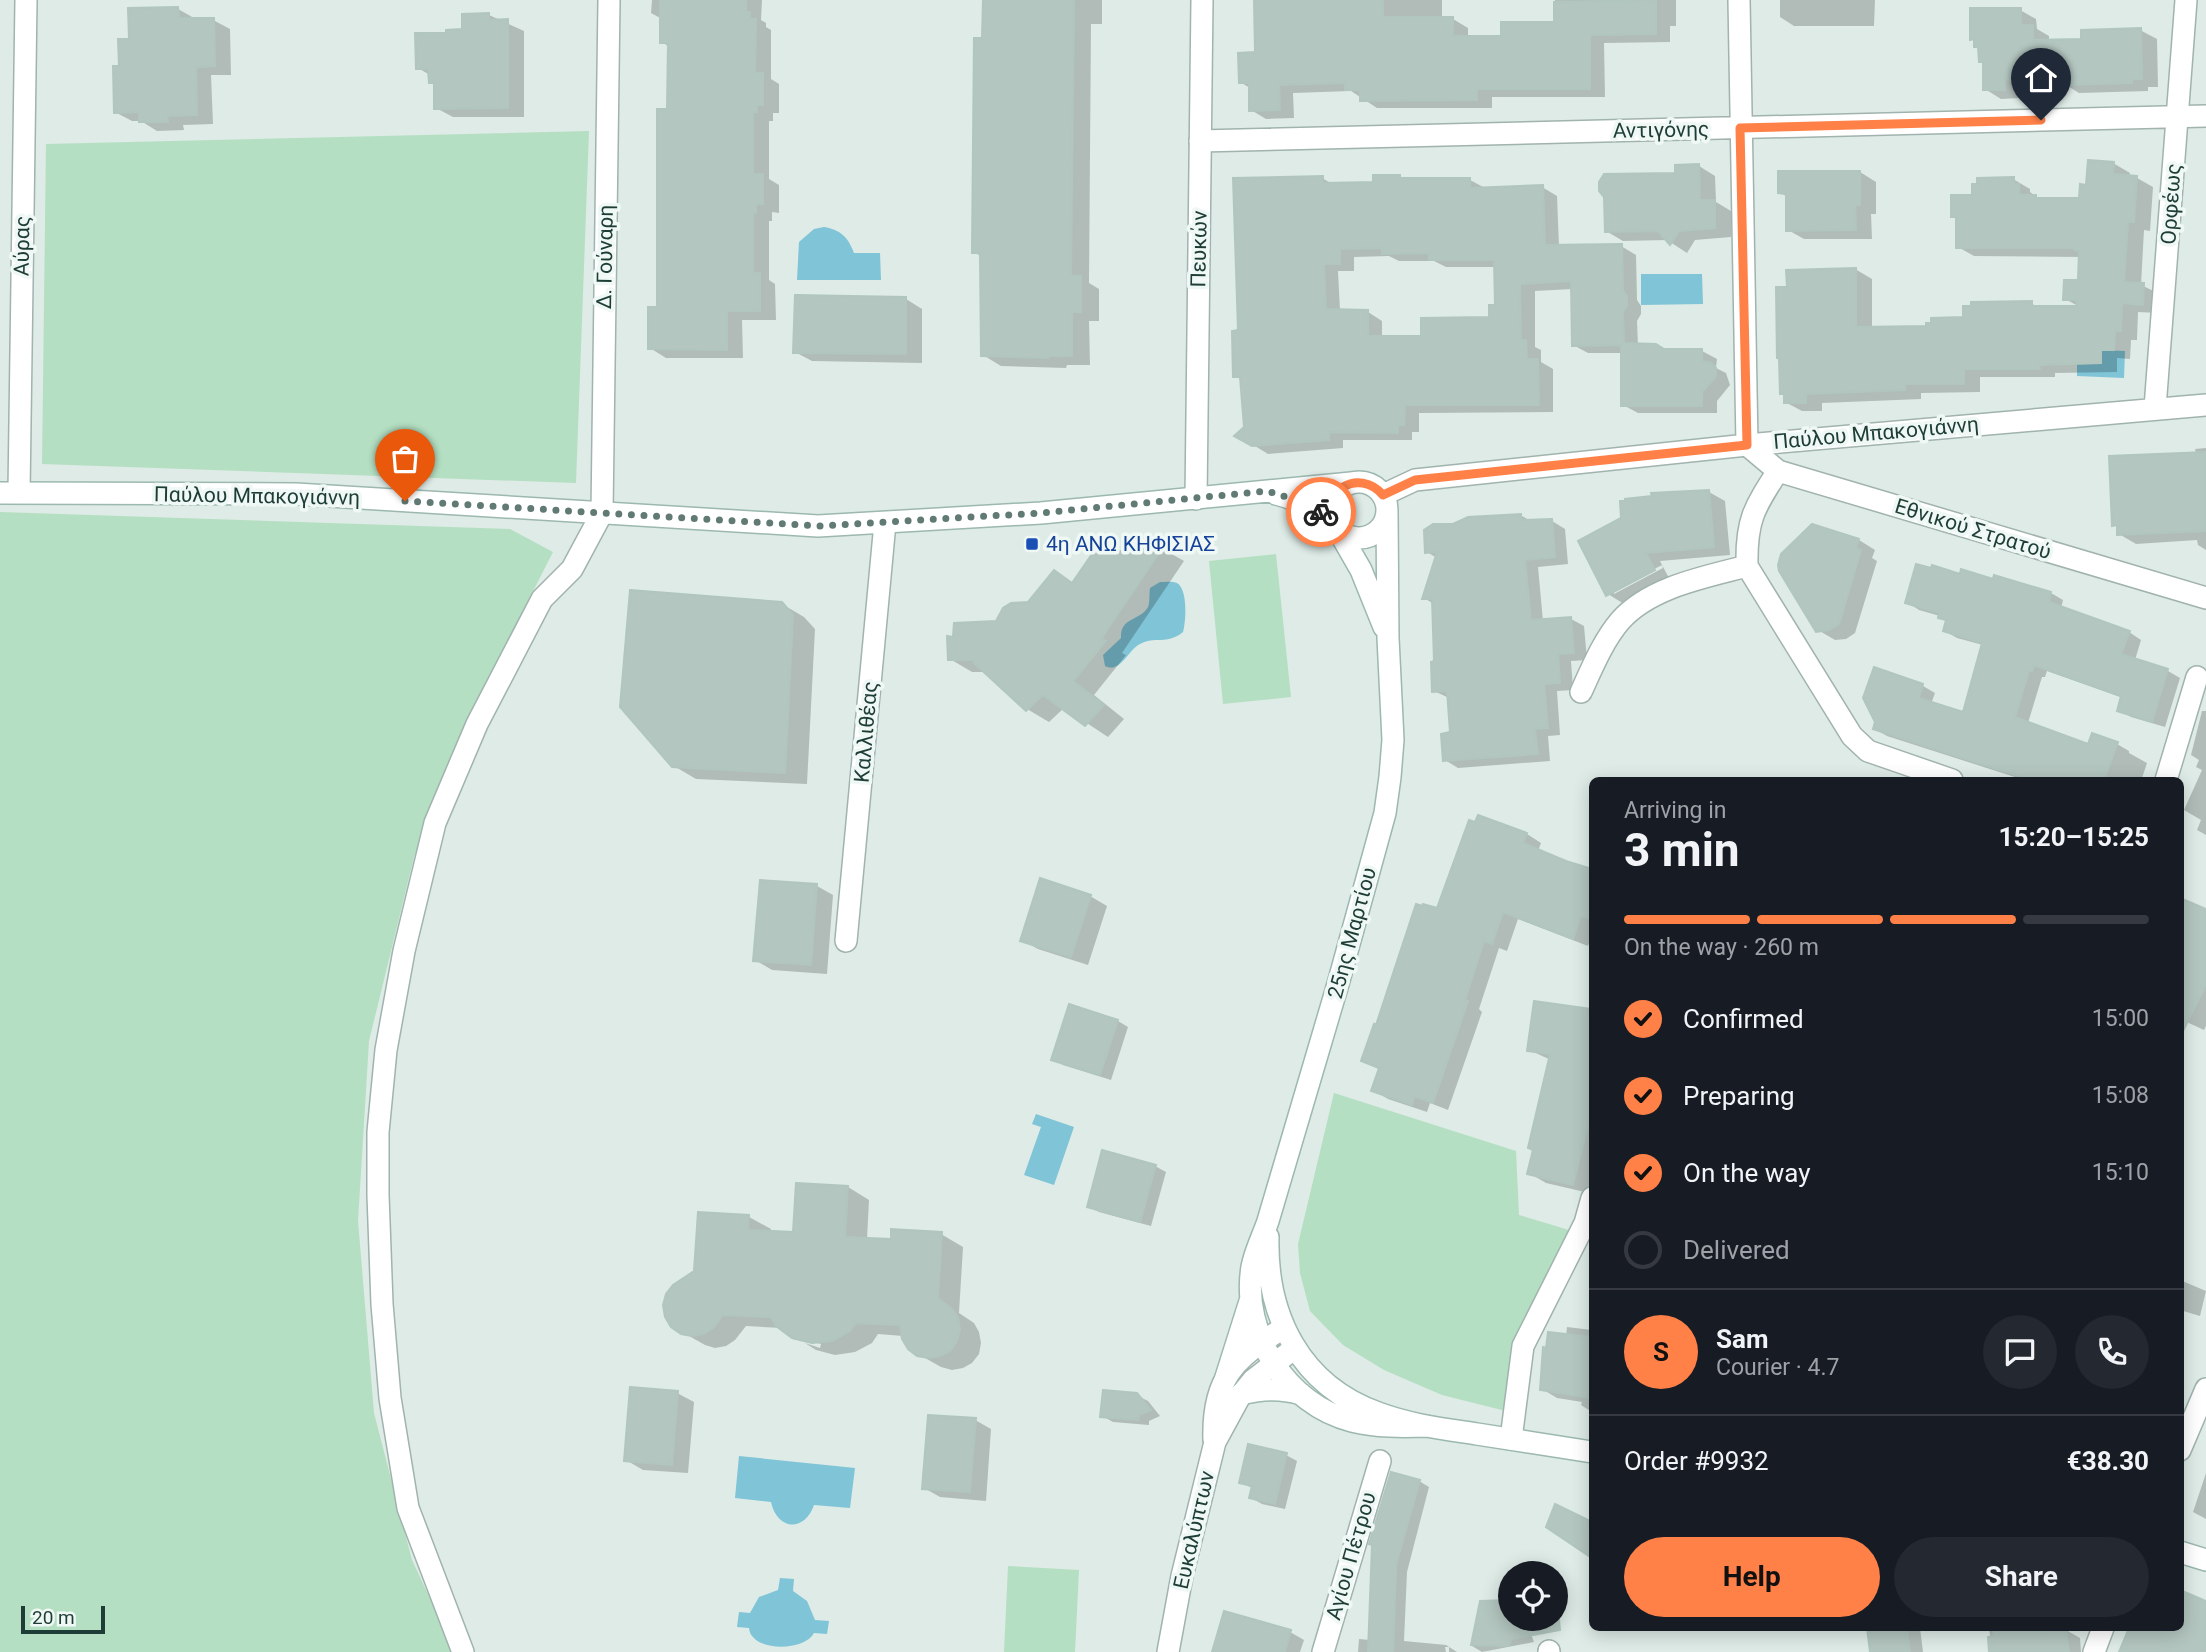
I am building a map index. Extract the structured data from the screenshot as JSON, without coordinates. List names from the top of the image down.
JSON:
{
  "streets": {
    "street": [
      "Αντιγόνης",
      "Ορφέως",
      "Αύρας",
      "Πευκών",
      "Δ. Γούναρη",
      "Παύλου Μπακογιάννη",
      "Εθνικού Στρατού",
      "Καλλιθέας",
      "25ης Μαρτίου",
      "Ευκαλύπτων",
      "Αγίου Πέτρου"
    ]
  },
  "crossings": [
    ["Αντιγόνης", "Ορφέως"],
    ["Αντιγόνης", "Πευκών"],
    ["Ορφέως", "Παύλου Μπακογιάννη"],
    ["Αύρας", "Παύλου Μπακογιάννη"],
    ["Πευκών", "Παύλου Μπακογιάννη"],
    ["Δ. Γούναρη", "Παύλου Μπακογιάννη"],
    ["Παύλου Μπακογιάννη", "Εθνικού Στρατού"],
    ["Παύλου Μπακογιάννη", "Καλλιθέας"],
    ["Παύλου Μπακογιάννη", "25ης Μαρτίου"],
    ["25ης Μαρτίου", "Ευκαλύπτων"]
  ],
  "places": {
    "transit": ["4η ΑΝΩ ΚΗΦΙΣΙΑΣ"]
  },
  "scale_bar": "20 m",
  "page": {
    "heading": ["3 min", "Arriving in", "15:20–15:25"],
    "panel": [
      "Sam",
      "Courier · 4.7",
      "Order #9932",
      "€38.30"
    ],
    "bar": "On the way · 260 m",
    "list": [
      ["Confirmed", "15:00"],
      ["Preparing", "15:08"],
      ["On the way", "15:10"],
      "Delivered"
    ],
    "round": "S",
    "buttons": ["Help", "Share"],
    "scale": "20 m"
  }
}
